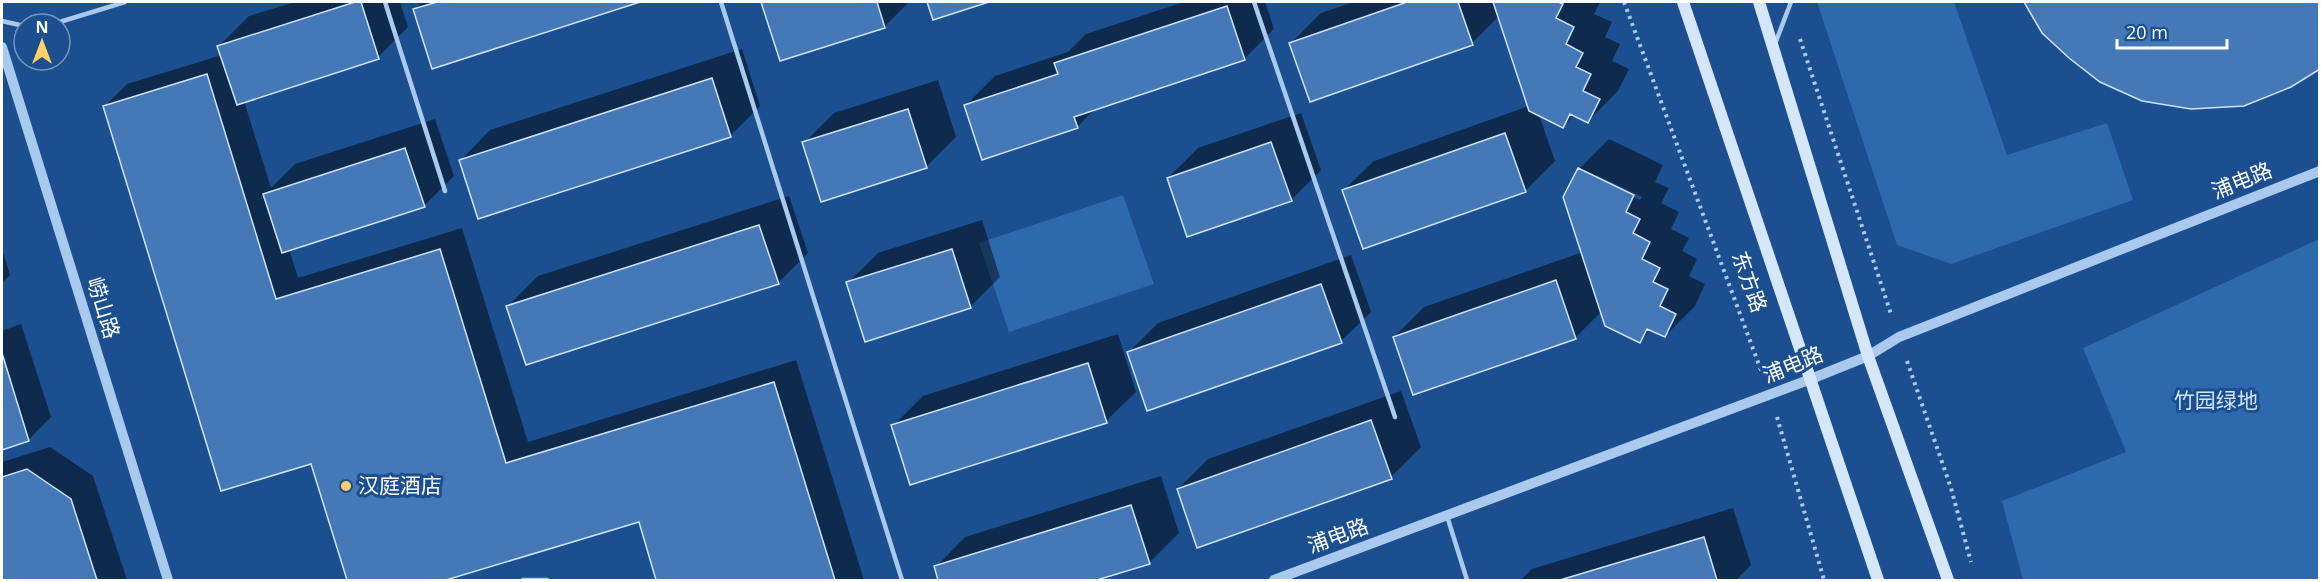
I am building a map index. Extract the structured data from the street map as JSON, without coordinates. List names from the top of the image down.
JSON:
{
  "streets": {
    "main road": ["东方路"],
    "street": ["浦电路", "崂山路"]
  },
  "crossings": [
    ["浦电路", "东方路"]
  ],
  "parks": ["竹园绿地"],
  "places": ["汉庭酒店"],
  "scale_bar": "20 m",
  "north": "top"
}
